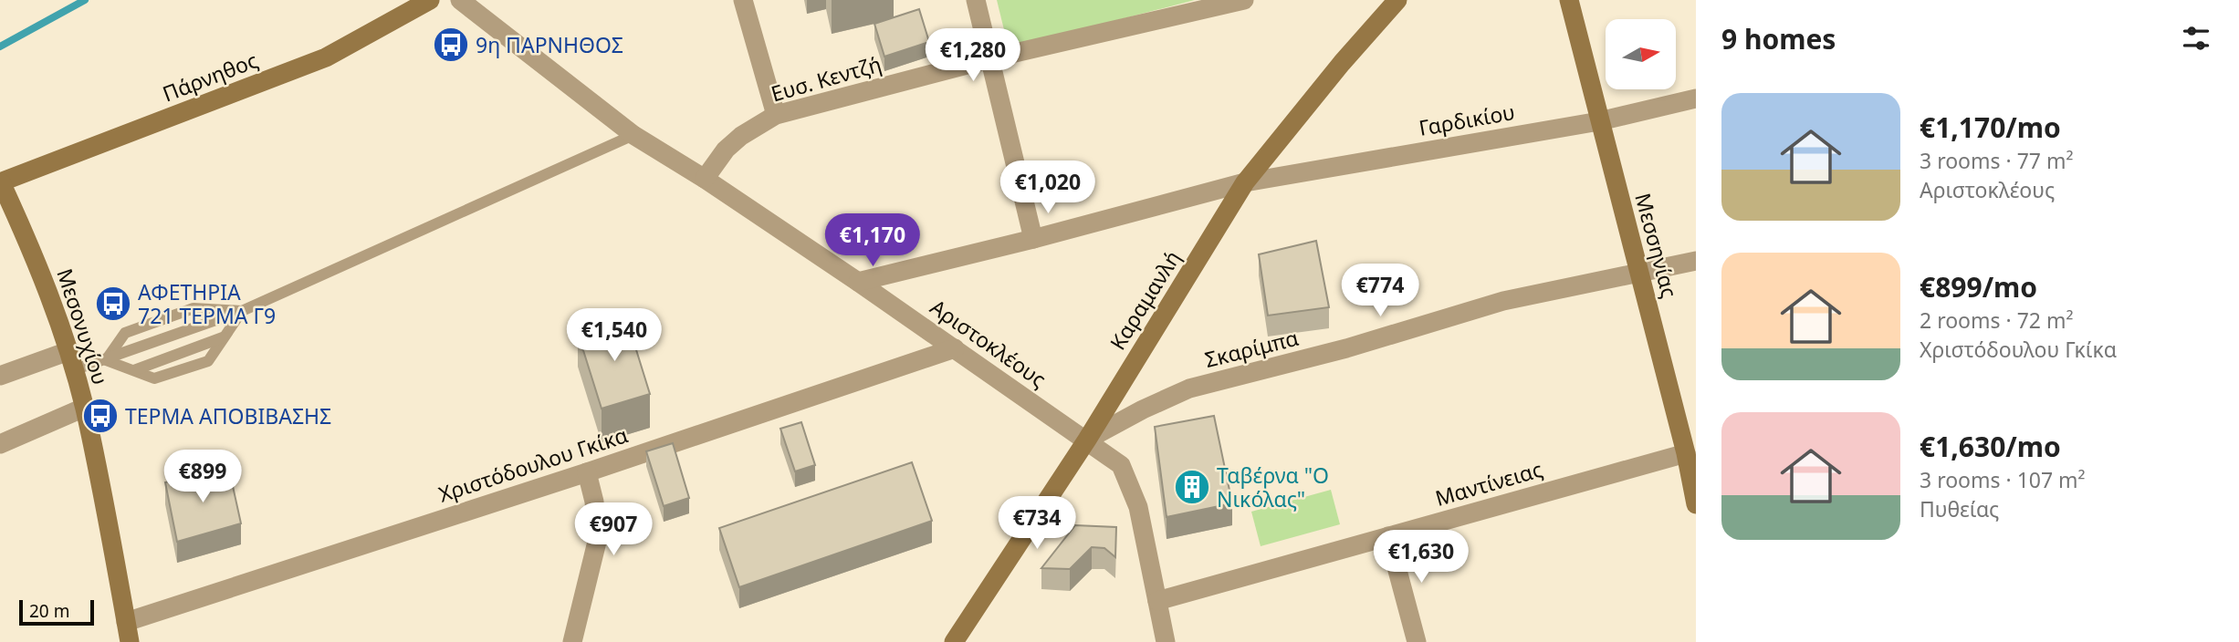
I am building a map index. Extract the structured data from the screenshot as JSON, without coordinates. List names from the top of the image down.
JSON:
{
  "streets": {
    "main road": [
      "Πάρνηθος",
      "Μεσσηνίας",
      "Καραμανλή",
      "Μεσονυχίου"
    ],
    "street": [
      "Ευσ. Κεντζή",
      "Γαρδικίου",
      "Αριστοκλέους",
      "Σκαρίμπα",
      "Χριστόδουλου Γκίκα",
      "Μαντίνειας"
    ]
  },
  "crossings": [
    ["Πάρνηθος", "Μεσονυχίου"],
    ["Ευσ. Κεντζή", "Αριστοκλέους"],
    ["Γαρδικίου", "Μεσσηνίας"],
    ["Γαρδικίου", "Καραμανλή"],
    ["Γαρδικίου", "Αριστοκλέους"],
    ["Μεσσηνίας", "Σκαρίμπα"],
    ["Μεσσηνίας", "Μαντίνειας"],
    ["Καραμανλή", "Αριστοκλέους"],
    ["Καραμανλή", "Σκαρίμπα"],
    ["Μεσονυχίου", "Χριστόδουλου Γκίκα"],
    ["Αριστοκλέους", "Σκαρίμπα"],
    ["Αριστοκλέους", "Χριστόδουλου Γκίκα"],
    ["Αριστοκλέους", "Μαντίνειας"]
  ],
  "places": {
    "bus stop": ["9η ΠΑΡΝΗΘΟΣ", "ΑΦΕΤΗΡΙΑ 721 ΤΕΡΜΑ Γ9", "ΤΕΡΜΑ ΑΠΟΒΙΒΑΣΗΣ"],
    "building": ["Ταβέρνα \"Ο Νικόλας\""]
  },
  "scale_bar": "20 m",
  "north": "right",
  "page": {
    "heading": "9 homes",
    "price": [
      "€1,280",
      "€1,020",
      "€1,170",
      "€774",
      "€1,540",
      "€899",
      "€734",
      "€907",
      "€1,630"
    ],
    "list": [
      {
        "name": "€1,170/mo",
        "note": "3 rooms · 77 m² · Αριστοκλέους"
      },
      {
        "name": "€899/mo",
        "note": "2 rooms · 72 m² · Χριστόδουλου Γκίκα"
      },
      {
        "name": "€1,630/mo",
        "note": "3 rooms · 107 m² · Πυθείας"
      }
    ],
    "scale": "20 m"
  }
}
